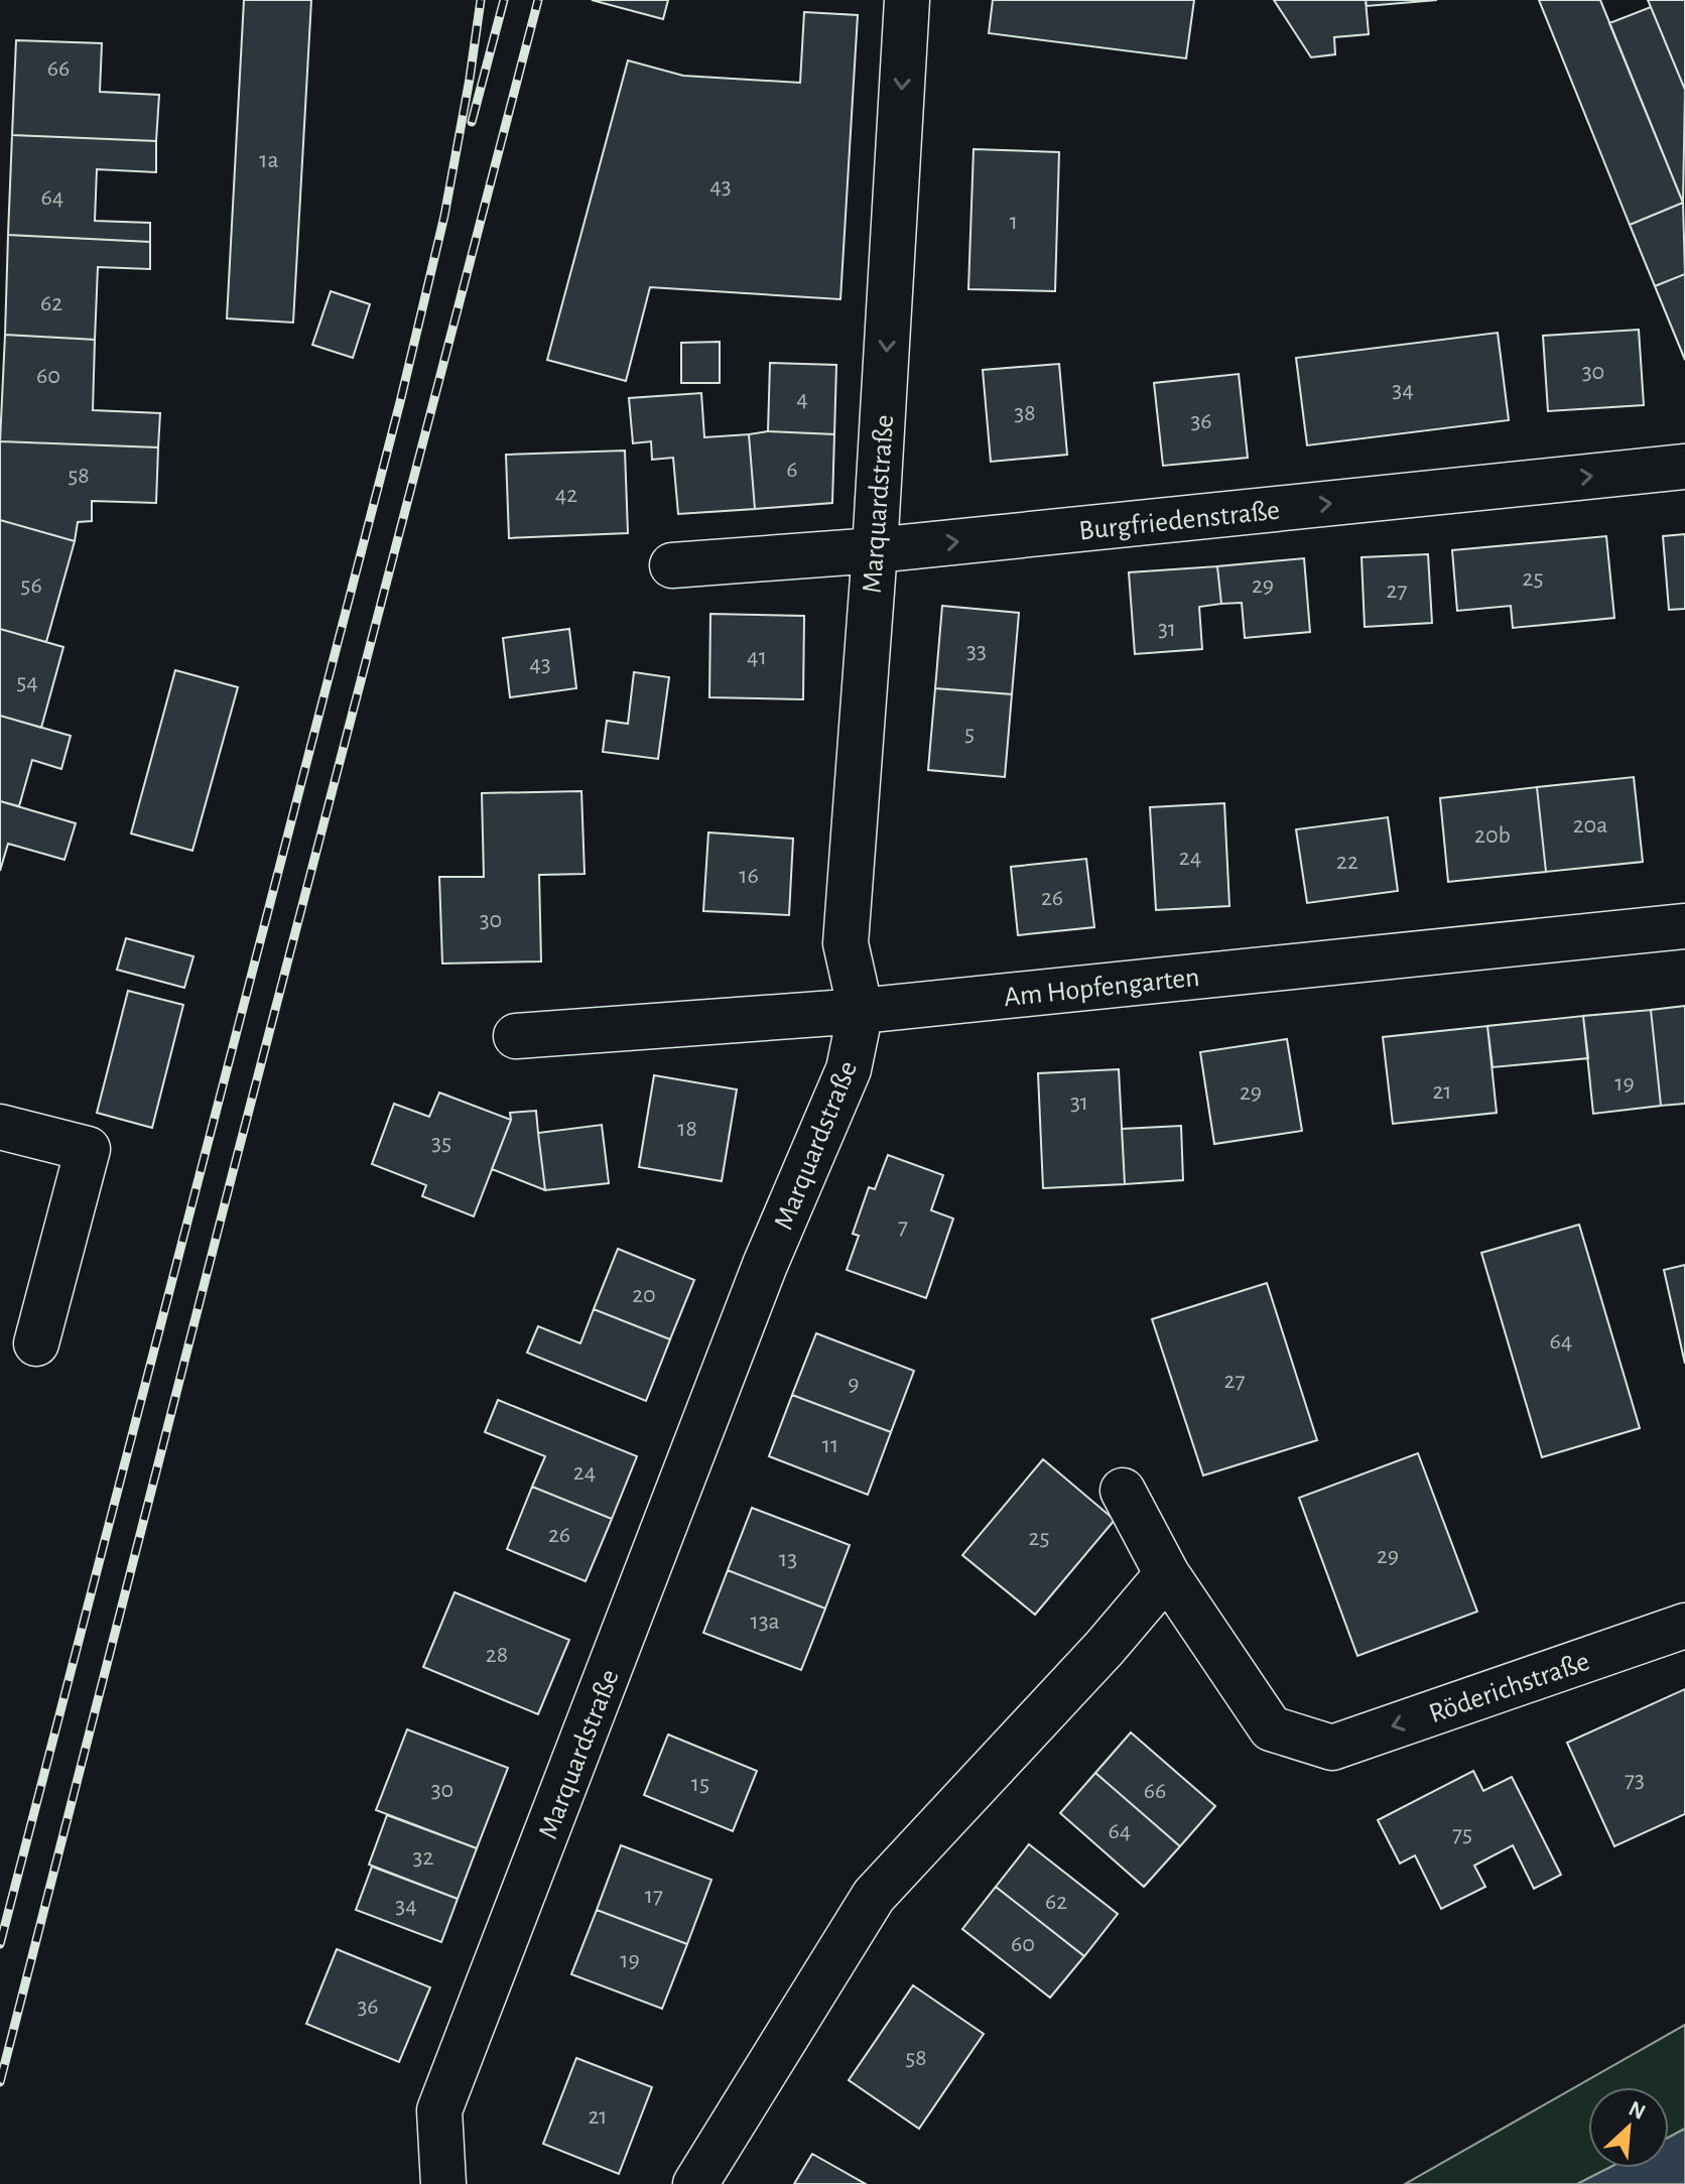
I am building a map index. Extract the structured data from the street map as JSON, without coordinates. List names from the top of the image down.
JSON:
{
  "streets": {
    "street": [
      "Marquardstraße",
      "Burgfriedenstraße",
      "Am Hopfengarten",
      "Röderichstraße"
    ]
  },
  "crossings": [
    ["Marquardstraße", "Burgfriedenstraße"],
    ["Marquardstraße", "Am Hopfengarten"]
  ],
  "one_way": ["Burgfriedenstraße", "Röderichstraße"],
  "house_numbers": [
    "66",
    "1a",
    "43",
    "64",
    "1",
    "62",
    "30",
    "60",
    "34",
    "4",
    "38",
    "36",
    "6",
    "58",
    "42",
    "25",
    "56",
    "29",
    "27",
    "31",
    "33",
    "41",
    "43",
    "54",
    "5",
    "20a",
    "20b",
    "24",
    "22",
    "16",
    "26",
    "30",
    "19",
    "21",
    "29",
    "31",
    "18",
    "35",
    "7",
    "20",
    "64",
    "27",
    "9",
    "11",
    "24",
    "26",
    "25",
    "29",
    "13",
    "13a",
    "28",
    "73",
    "15",
    "30",
    "66",
    "64",
    "75",
    "32",
    "17",
    "62",
    "34",
    "60",
    "19",
    "36",
    "58",
    "21"
  ],
  "north": "top right"
}
